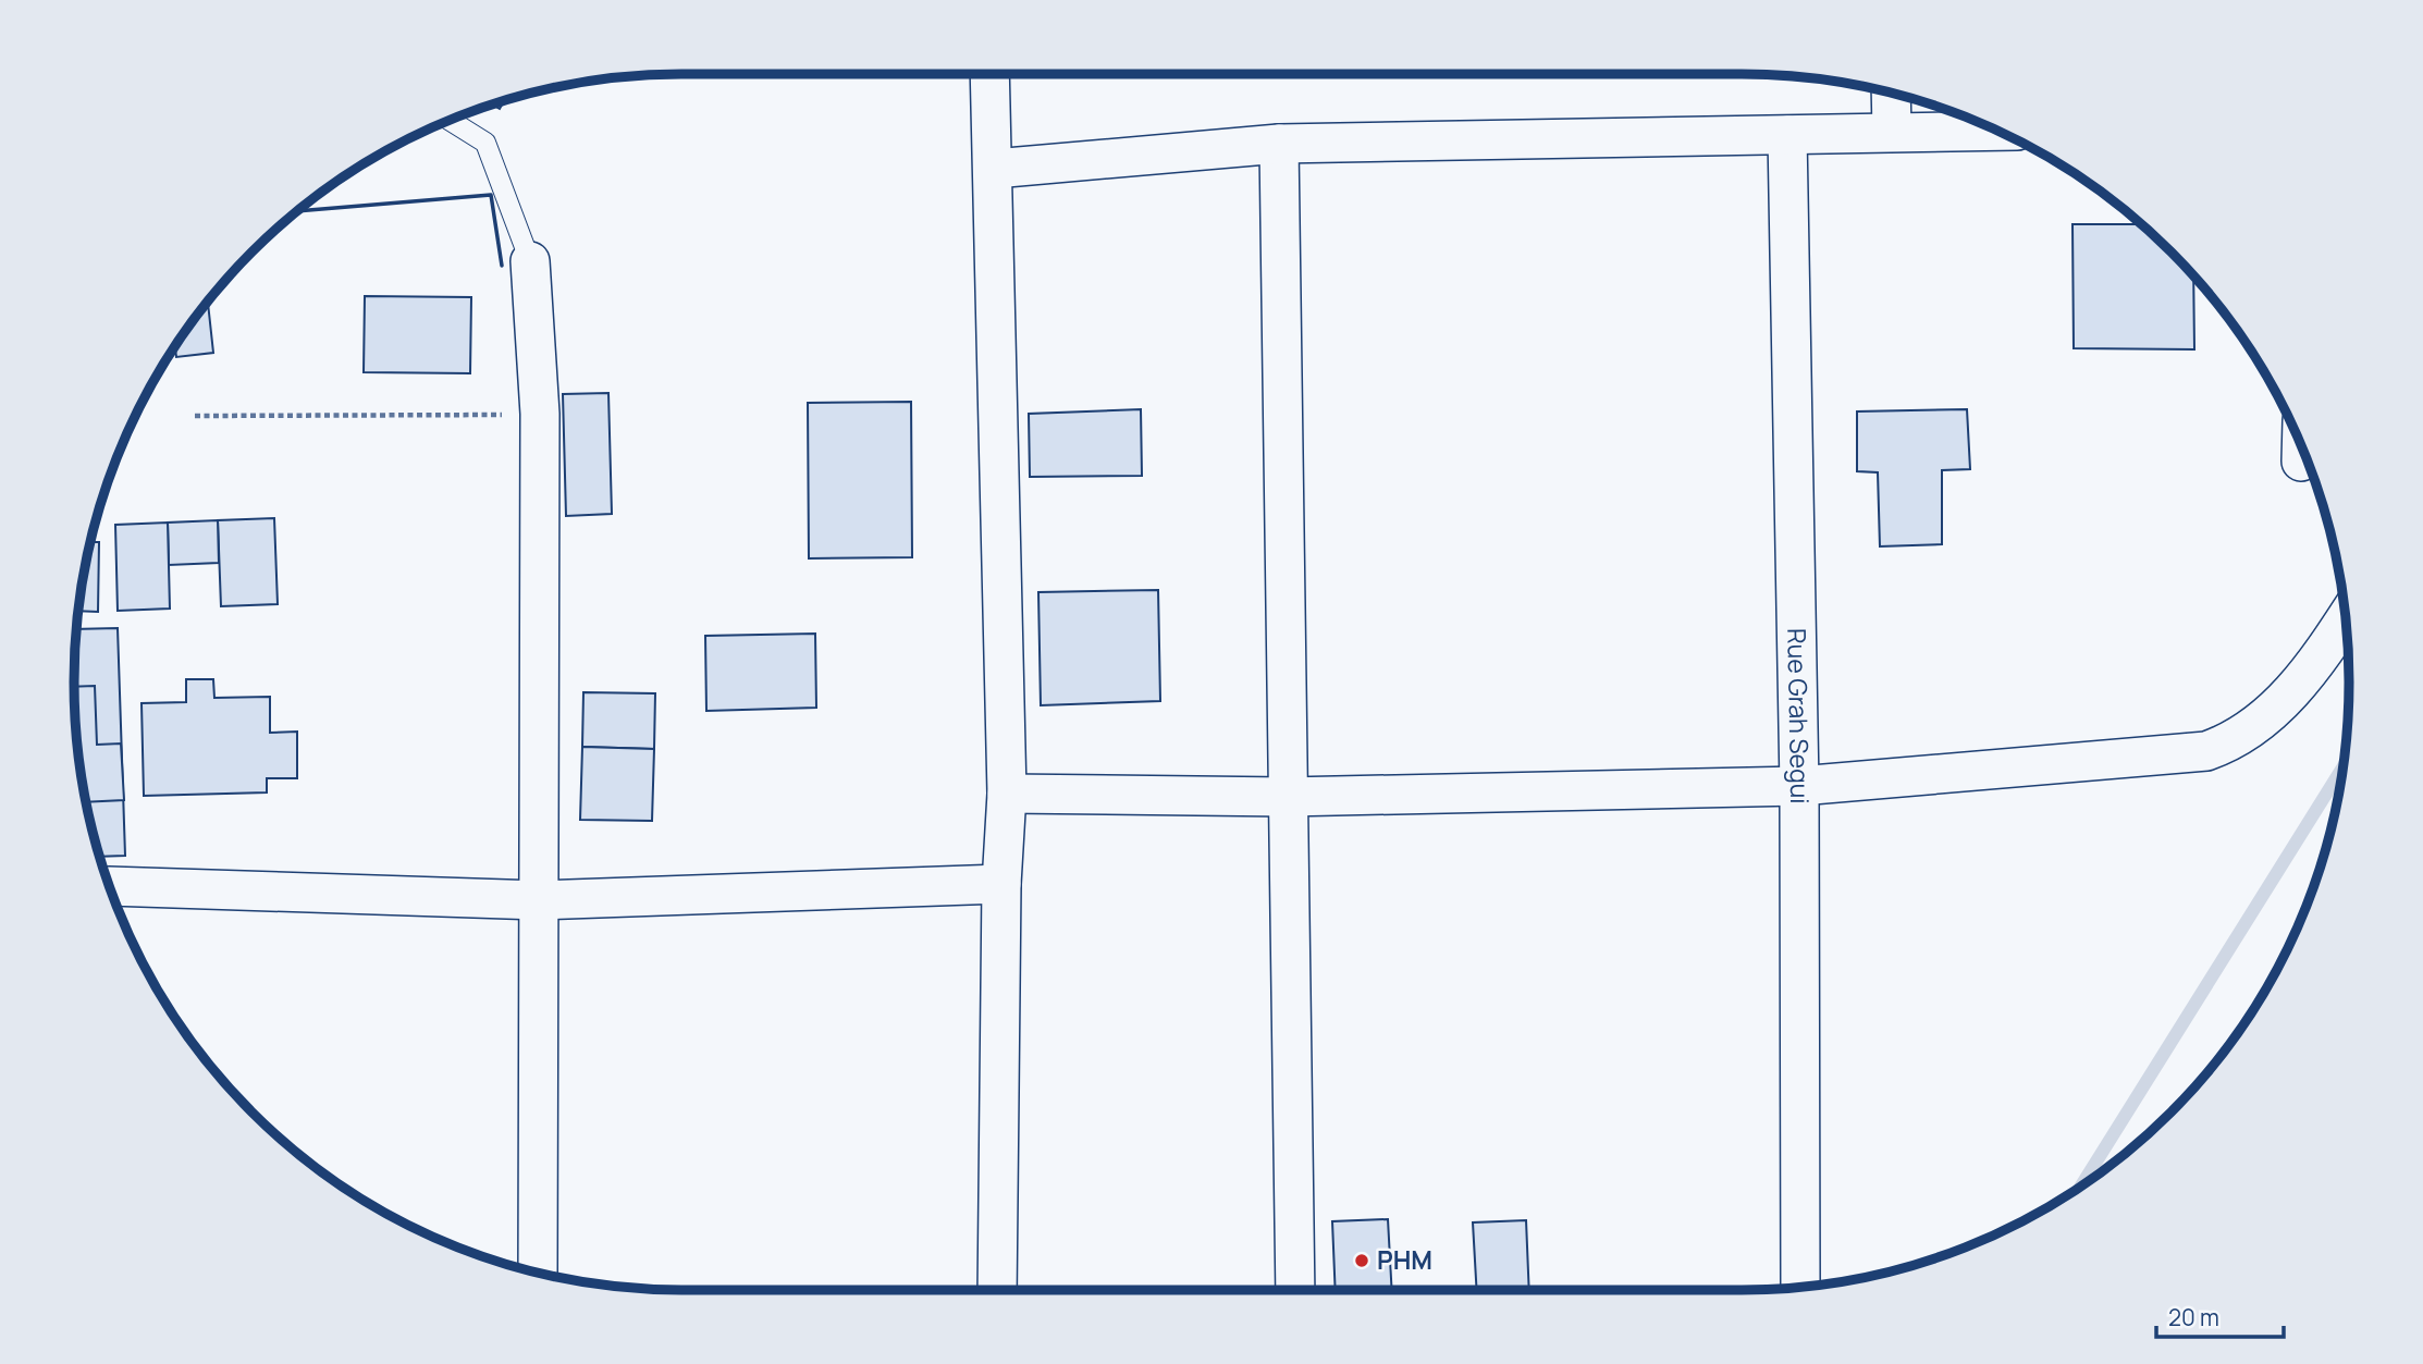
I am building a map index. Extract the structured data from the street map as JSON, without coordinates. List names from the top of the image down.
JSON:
{
  "streets": {
    "street": ["Rue Grah Segui"]
  },
  "places": ["PHM"],
  "scale_bar": "20 m"
}
